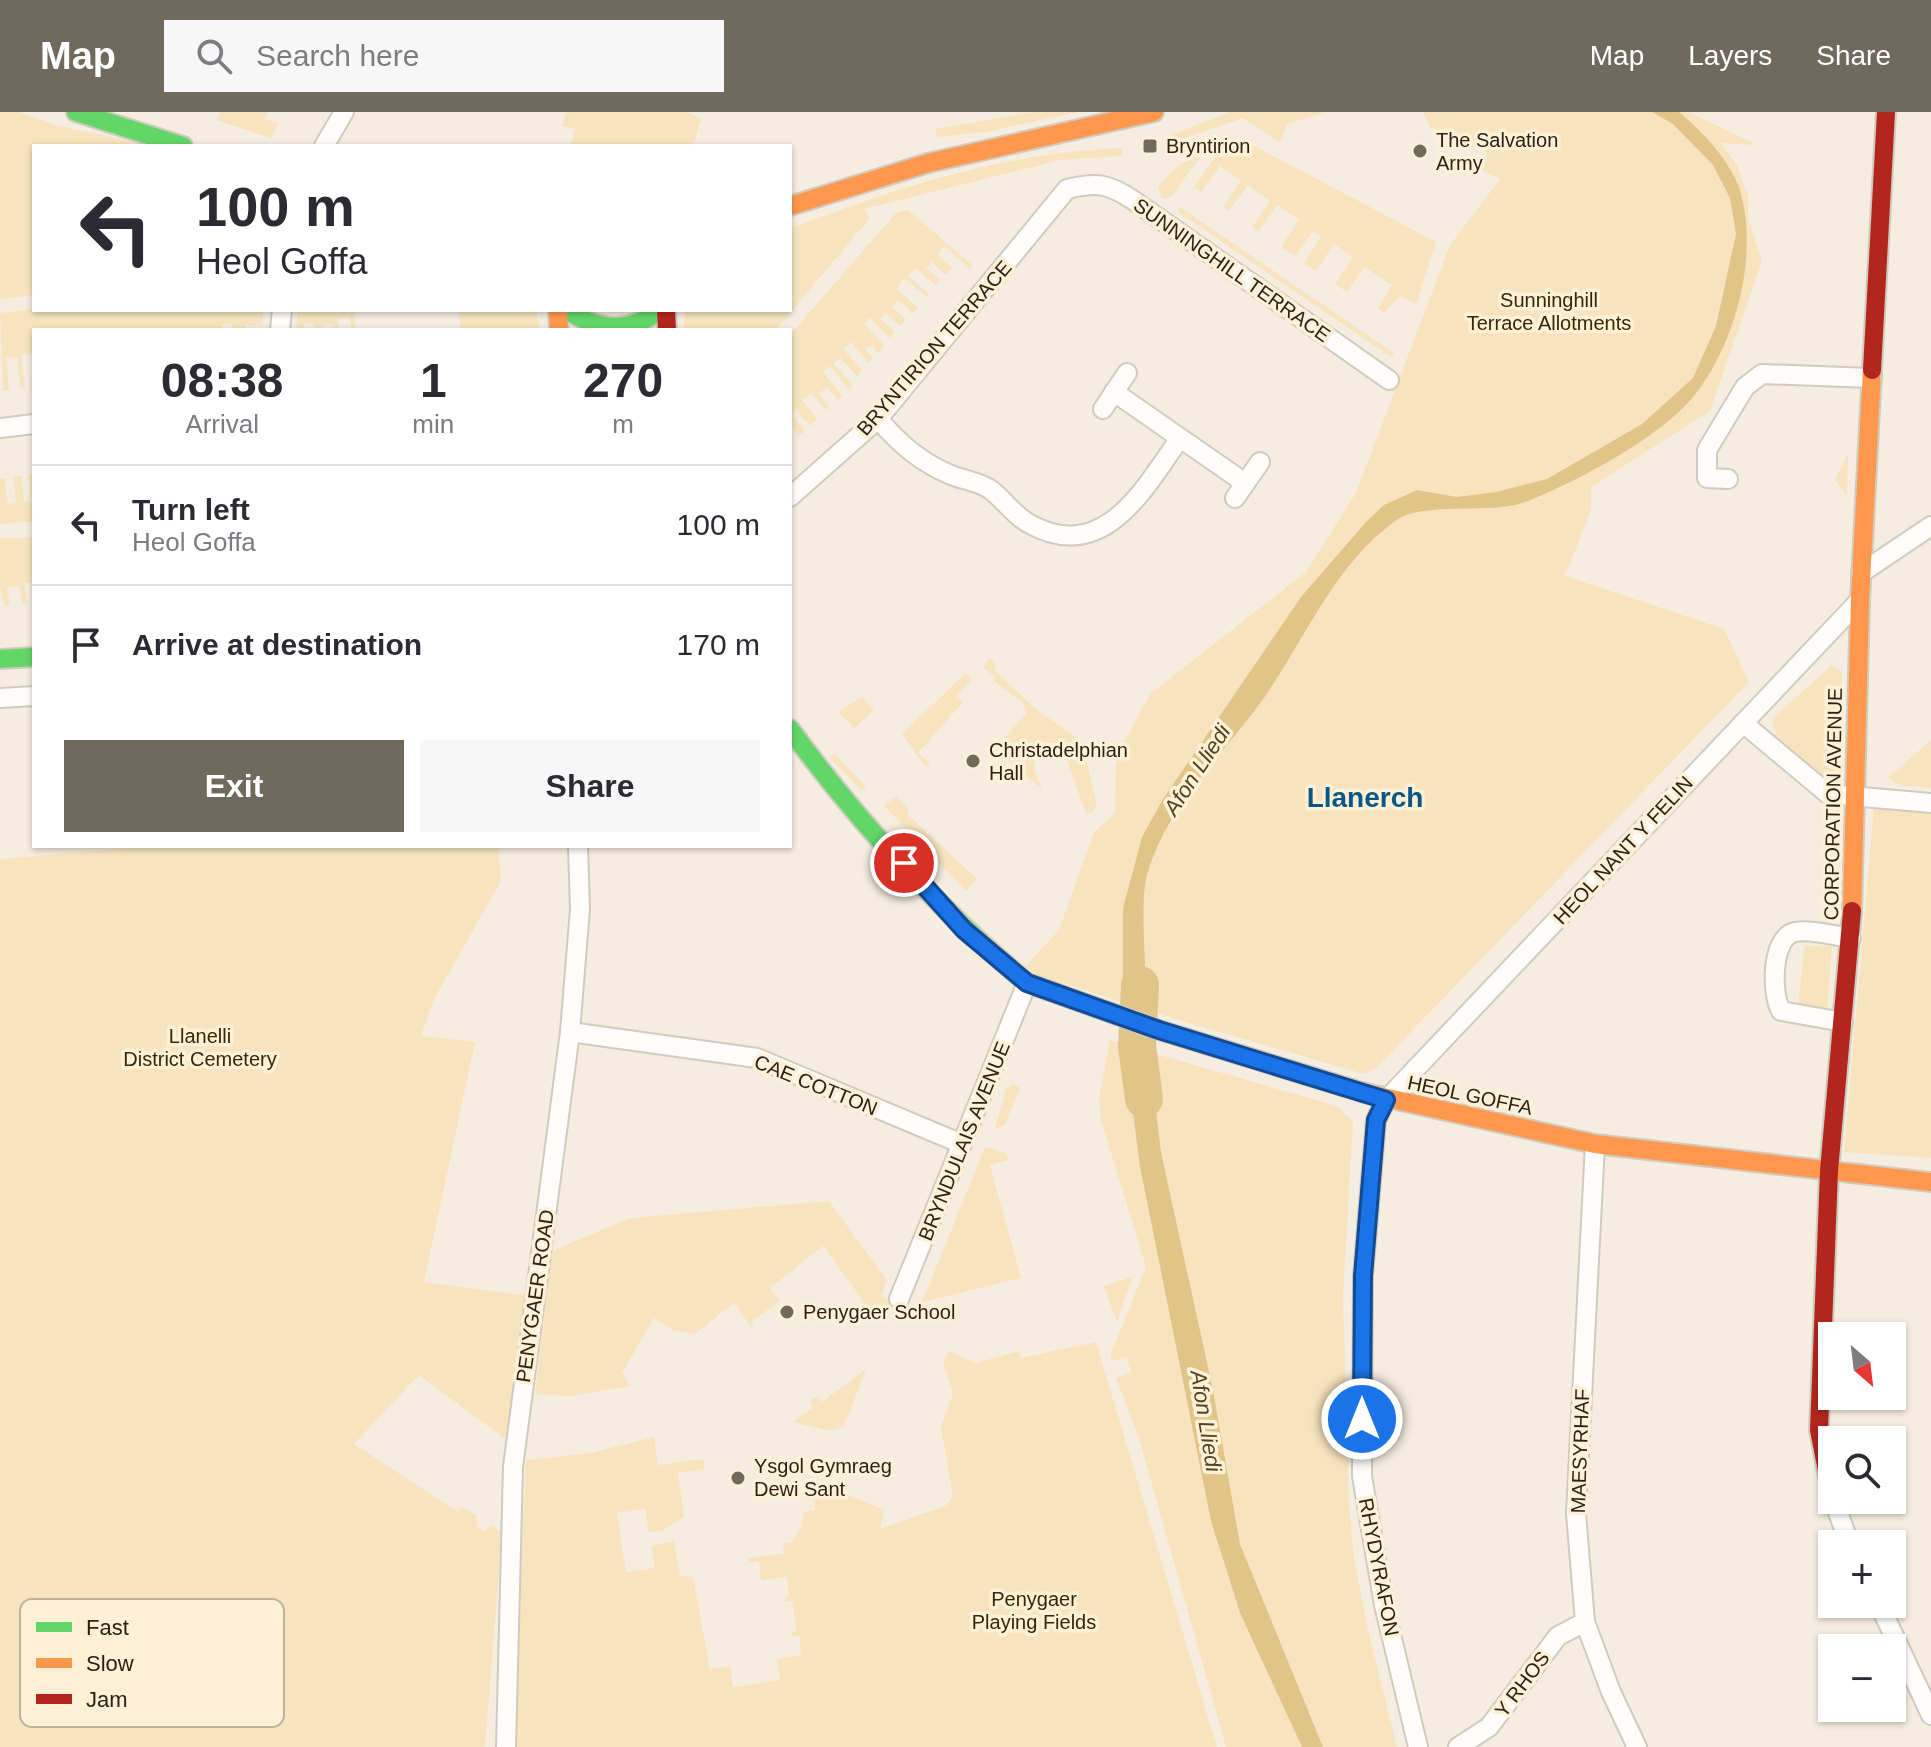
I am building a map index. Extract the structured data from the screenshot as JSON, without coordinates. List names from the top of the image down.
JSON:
{
  "streets": {
    "street": [
      "SUNNINGHILL TERRACE",
      "BRYNTIRION TERRACE",
      "CORPORATION AVENUE",
      "HEOL NANT Y FELIN",
      "CAE COTTON",
      "HEOL GOFFA",
      "BRYNDULAIS AVENUE",
      "PENYGAER ROAD",
      "MAESYRHAF",
      "RHYDYRAFON",
      "Y RHOS"
    ]
  },
  "crossings": [
    ["SUNNINGHILL TERRACE", "BRYNTIRION TERRACE"],
    ["CORPORATION AVENUE", "HEOL NANT Y FELIN"],
    ["CORPORATION AVENUE", "HEOL GOFFA"],
    ["HEOL NANT Y FELIN", "HEOL GOFFA"],
    ["HEOL NANT Y FELIN", "RHYDYRAFON"],
    ["CAE COTTON", "BRYNDULAIS AVENUE"],
    ["CAE COTTON", "PENYGAER ROAD"],
    ["HEOL GOFFA", "BRYNDULAIS AVENUE"],
    ["HEOL GOFFA", "MAESYRHAF"],
    ["HEOL GOFFA", "RHYDYRAFON"],
    ["MAESYRHAF", "Y RHOS"]
  ],
  "districts": ["Llanerch"],
  "water": ["Afon Lliedi"],
  "parks": ["Sunninghill Terrace Allotments", "Llanelli District Cemetery", "Penygaer Playing Fields"],
  "places": {
    "transit": ["Bryntirion"],
    "other": [
      "The Salvation Army",
      "Christadelphian Hall",
      "Penygaer School",
      "Ysgol Gymraeg Dewi Sant"
    ]
  },
  "legend": ["Fast", "Slow", "Jam"],
  "north": "bottom right",
  "page": {
    "header": "Map",
    "search": "Search here",
    "nav": ["Map", "Layers", "Share"],
    "turn": ["100 m", "Heol Goffa"],
    "eta": [
      "08:38",
      "Arrival",
      "1",
      "min",
      "270",
      "m"
    ],
    "list": [
      {
        "name": "Turn left",
        "note": "Heol Goffa",
        "value": "100 m"
      },
      {
        "name": "Arrive at destination",
        "value": "170 m"
      }
    ],
    "buttons": ["Exit", "Share"],
    "map_buttons": ["+", "−"]
  }
}
